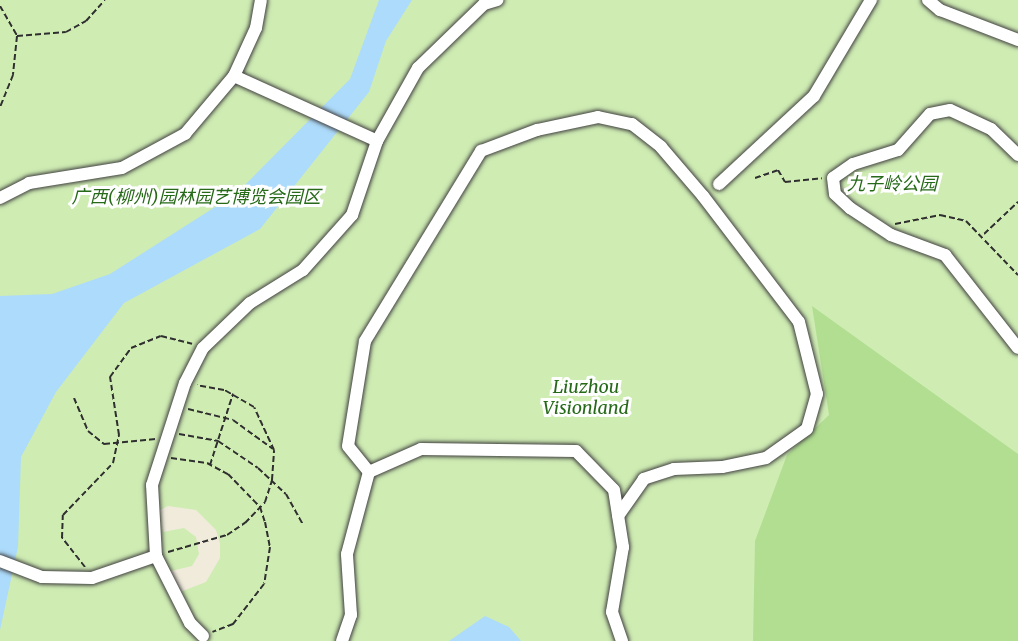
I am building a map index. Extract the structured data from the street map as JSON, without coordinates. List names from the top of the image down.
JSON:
{
  "parks": ["九子岭公园", "广西(柳州)园林园艺博览会园区", "Liuzhou Visionland"]
}
